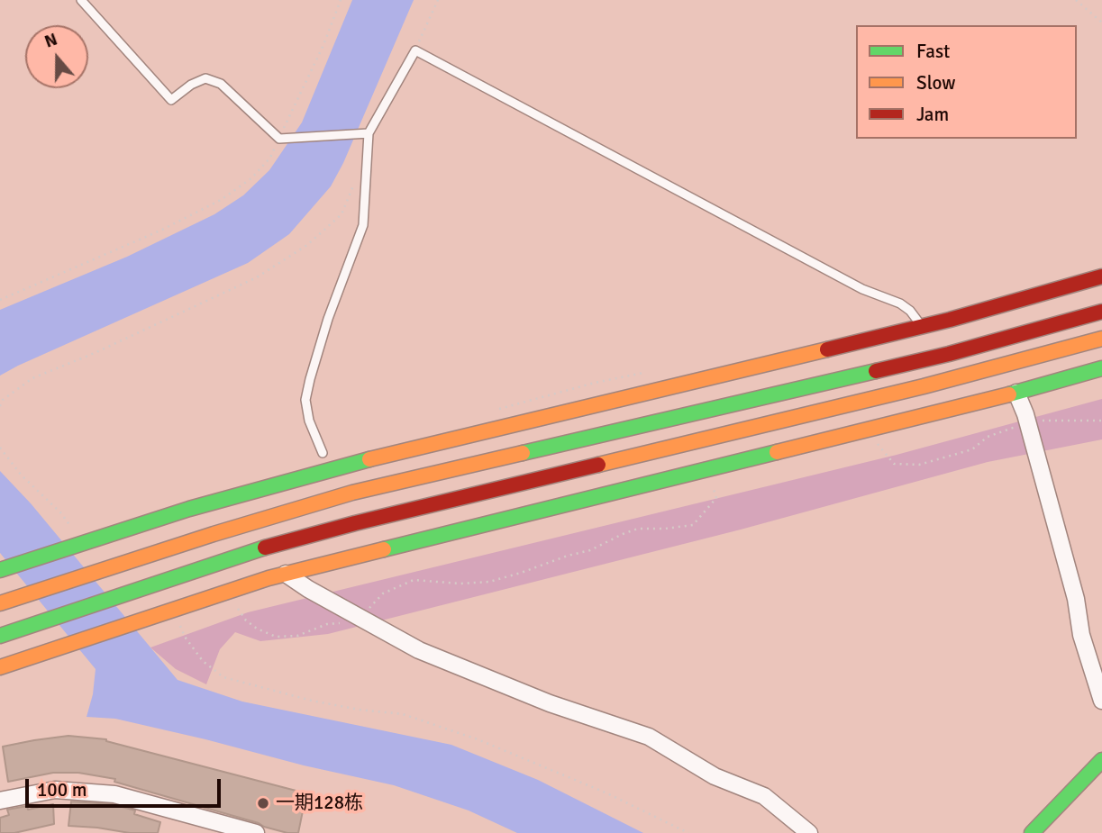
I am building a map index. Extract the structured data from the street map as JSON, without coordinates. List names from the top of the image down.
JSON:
{
  "places": ["一期128栋"],
  "legend": ["Fast", "Slow", "Jam"],
  "scale_bar": "100 m",
  "north": "top"
}
